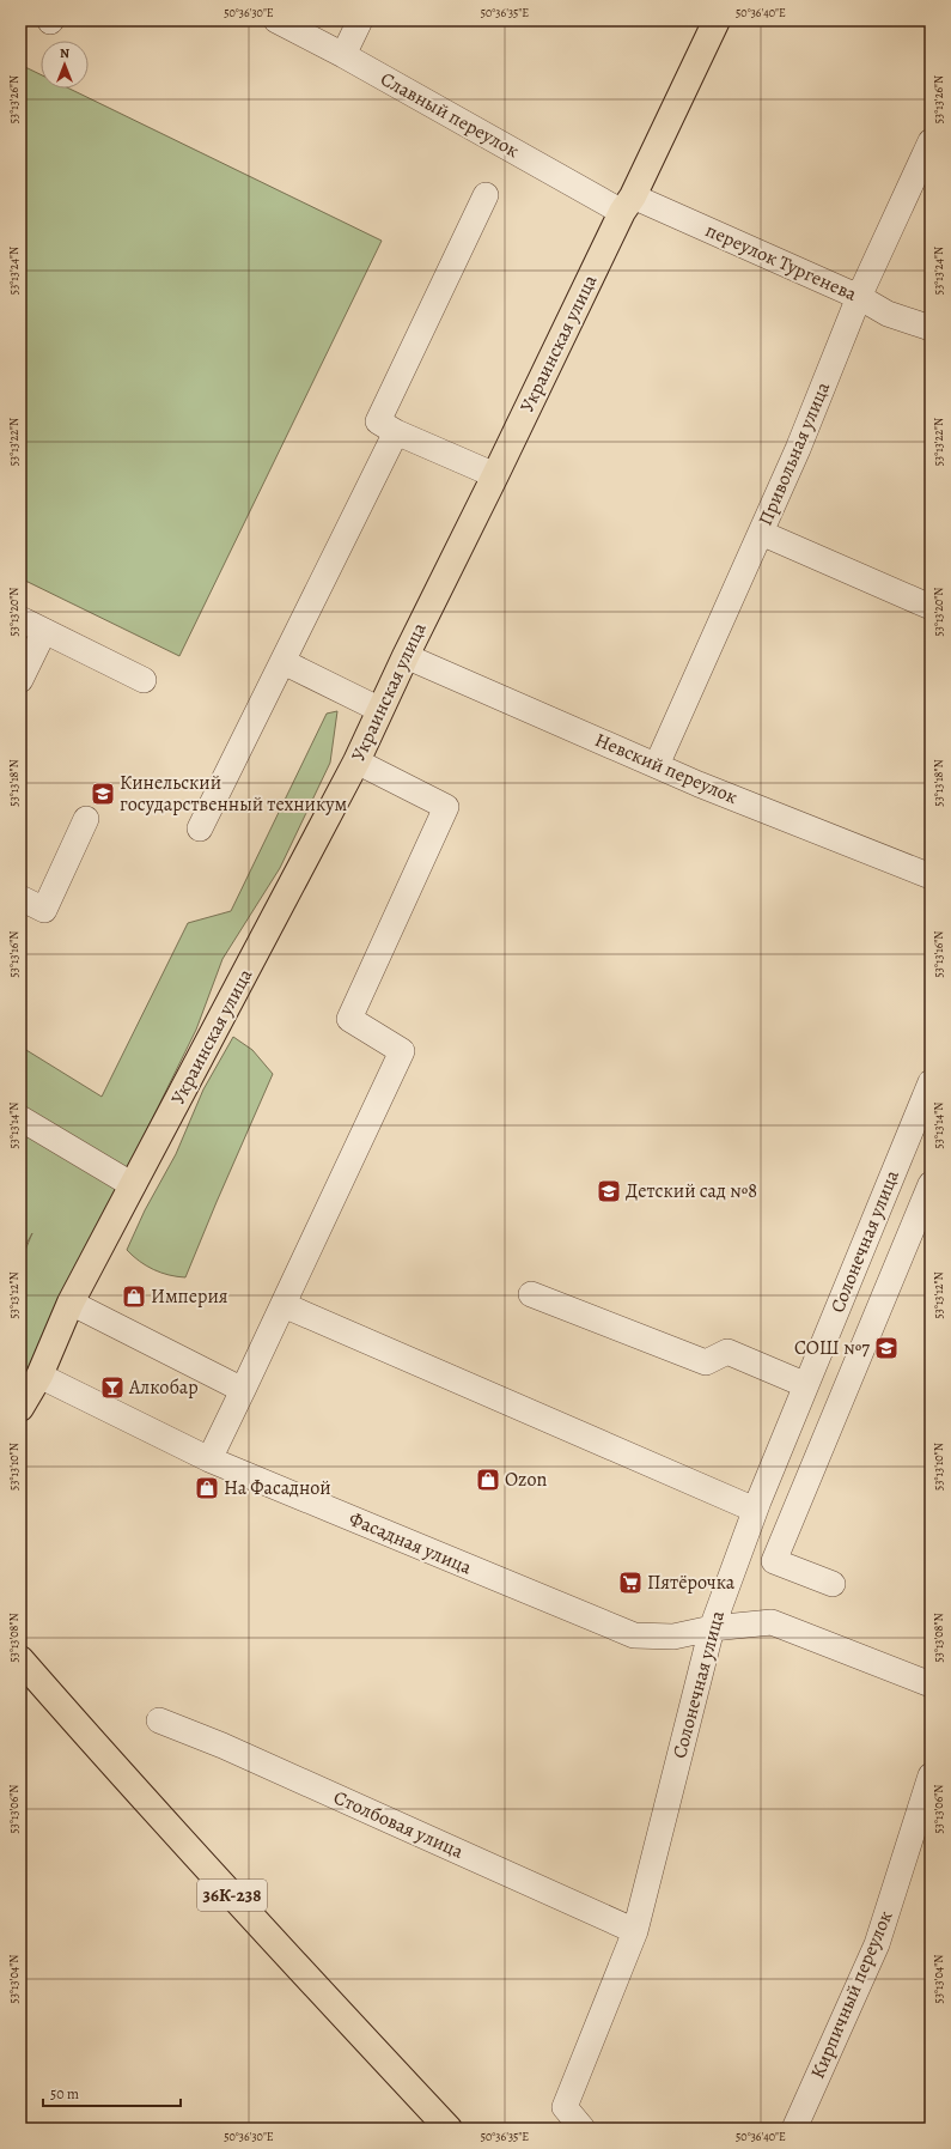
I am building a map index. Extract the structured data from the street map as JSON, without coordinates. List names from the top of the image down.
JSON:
{
  "streets": {
    "main road": ["Украинская улица", "36К-238"],
    "street": [
      "Славный переулок",
      "переулок Тургенева",
      "Привольная улица",
      "Невский переулок",
      "Солонечная улица",
      "Фасадная улица",
      "Столбовая улица",
      "Кирпичный переулок"
    ]
  },
  "crossings": [
    ["Славный переулок", "переулок Тургенева"],
    ["Славный переулок", "Украинская улица"],
    ["переулок Тургенева", "Украинская улица"],
    ["переулок Тургенева", "Привольная улица"],
    ["Украинская улица", "Невский переулок"],
    ["Украинская улица", "Фасадная улица"],
    ["Привольная улица", "Невский переулок"],
    ["Солонечная улица", "Фасадная улица"],
    ["Солонечная улица", "Столбовая улица"]
  ],
  "places": {
    "school or university": ["Кинельский государственный техникум", "Детский сад №8", "СОШ №7"],
    "shop": ["Империя", "Ozon", "На Фасадной"],
    "bar": ["Алкобар"],
    "supermarket": ["Пятёрочка"]
  },
  "scale_bar": "50 m",
  "north": "top",
  "coordinates": [
    "50°36'30\"E",
    "50°36'35\"E",
    "50°36'40\"E",
    "53°13'26\"N",
    "53°13'24\"N",
    "53°13'22\"N",
    "53°13'20\"N",
    "53°13'18\"N",
    "53°13'16\"N",
    "53°13'14\"N",
    "53°13'12\"N",
    "53°13'10\"N",
    "53°13'08\"N",
    "53°13'06\"N",
    "53°13'04\"N"
  ]
}
